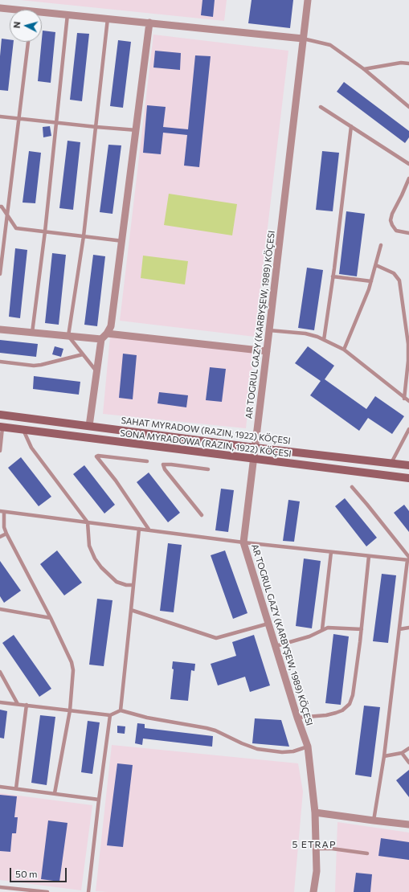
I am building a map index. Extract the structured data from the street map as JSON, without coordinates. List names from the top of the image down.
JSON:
{
  "streets": {
    "main road": ["SAHAT MYRADOW (RAZIN, 1922) KÖÇESI", "SONA MYRADOWA (RAZIN, 1922) KÖÇESI"],
    "street": ["AR TOGRUL GAZY (KARBYŞEW, 1989) KÖÇESI"]
  },
  "crossings": [
    ["AR TOGRUL GAZY (KARBYŞEW, 1989) KÖÇESI", "SAHAT MYRADOW (RAZIN, 1922) KÖÇESI"],
    ["AR TOGRUL GAZY (KARBYŞEW, 1989) KÖÇESI", "SONA MYRADOWA (RAZIN, 1922) KÖÇESI"]
  ],
  "districts": ["5 ETRAP"],
  "scale_bar": "50 m",
  "north": "left"
}
